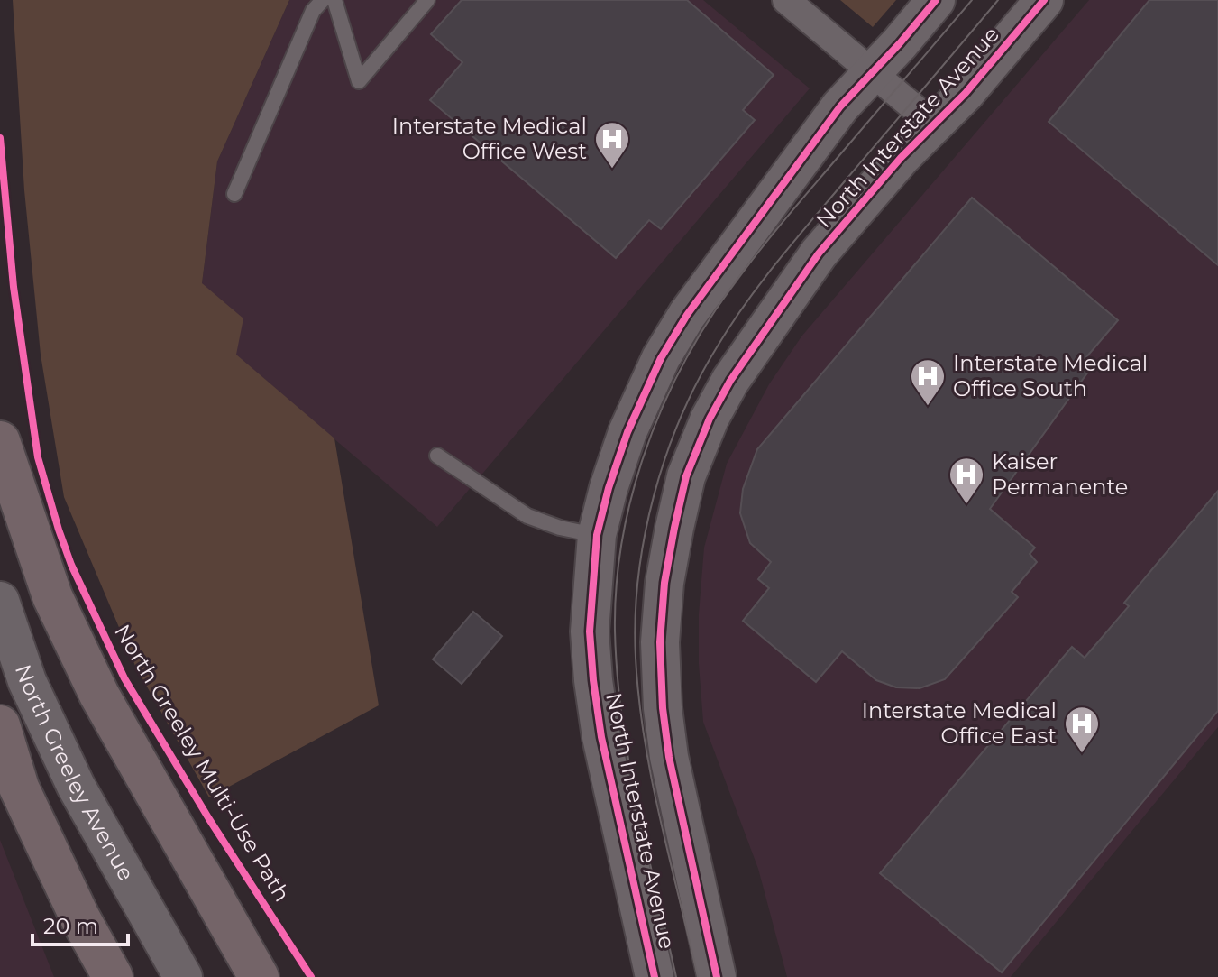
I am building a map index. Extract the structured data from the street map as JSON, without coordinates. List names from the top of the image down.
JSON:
{
  "streets": {
    "street": ["North Interstate Avenue", "North Greeley Avenue"],
    "cycle path": ["North Greeley Multi-Use Path"]
  },
  "places": {
    "hospital": [
      "Interstate Medical Office West",
      "Interstate Medical Office South",
      "Kaiser Permanente",
      "Interstate Medical Office East"
    ]
  },
  "scale_bar": "20 m"
}
